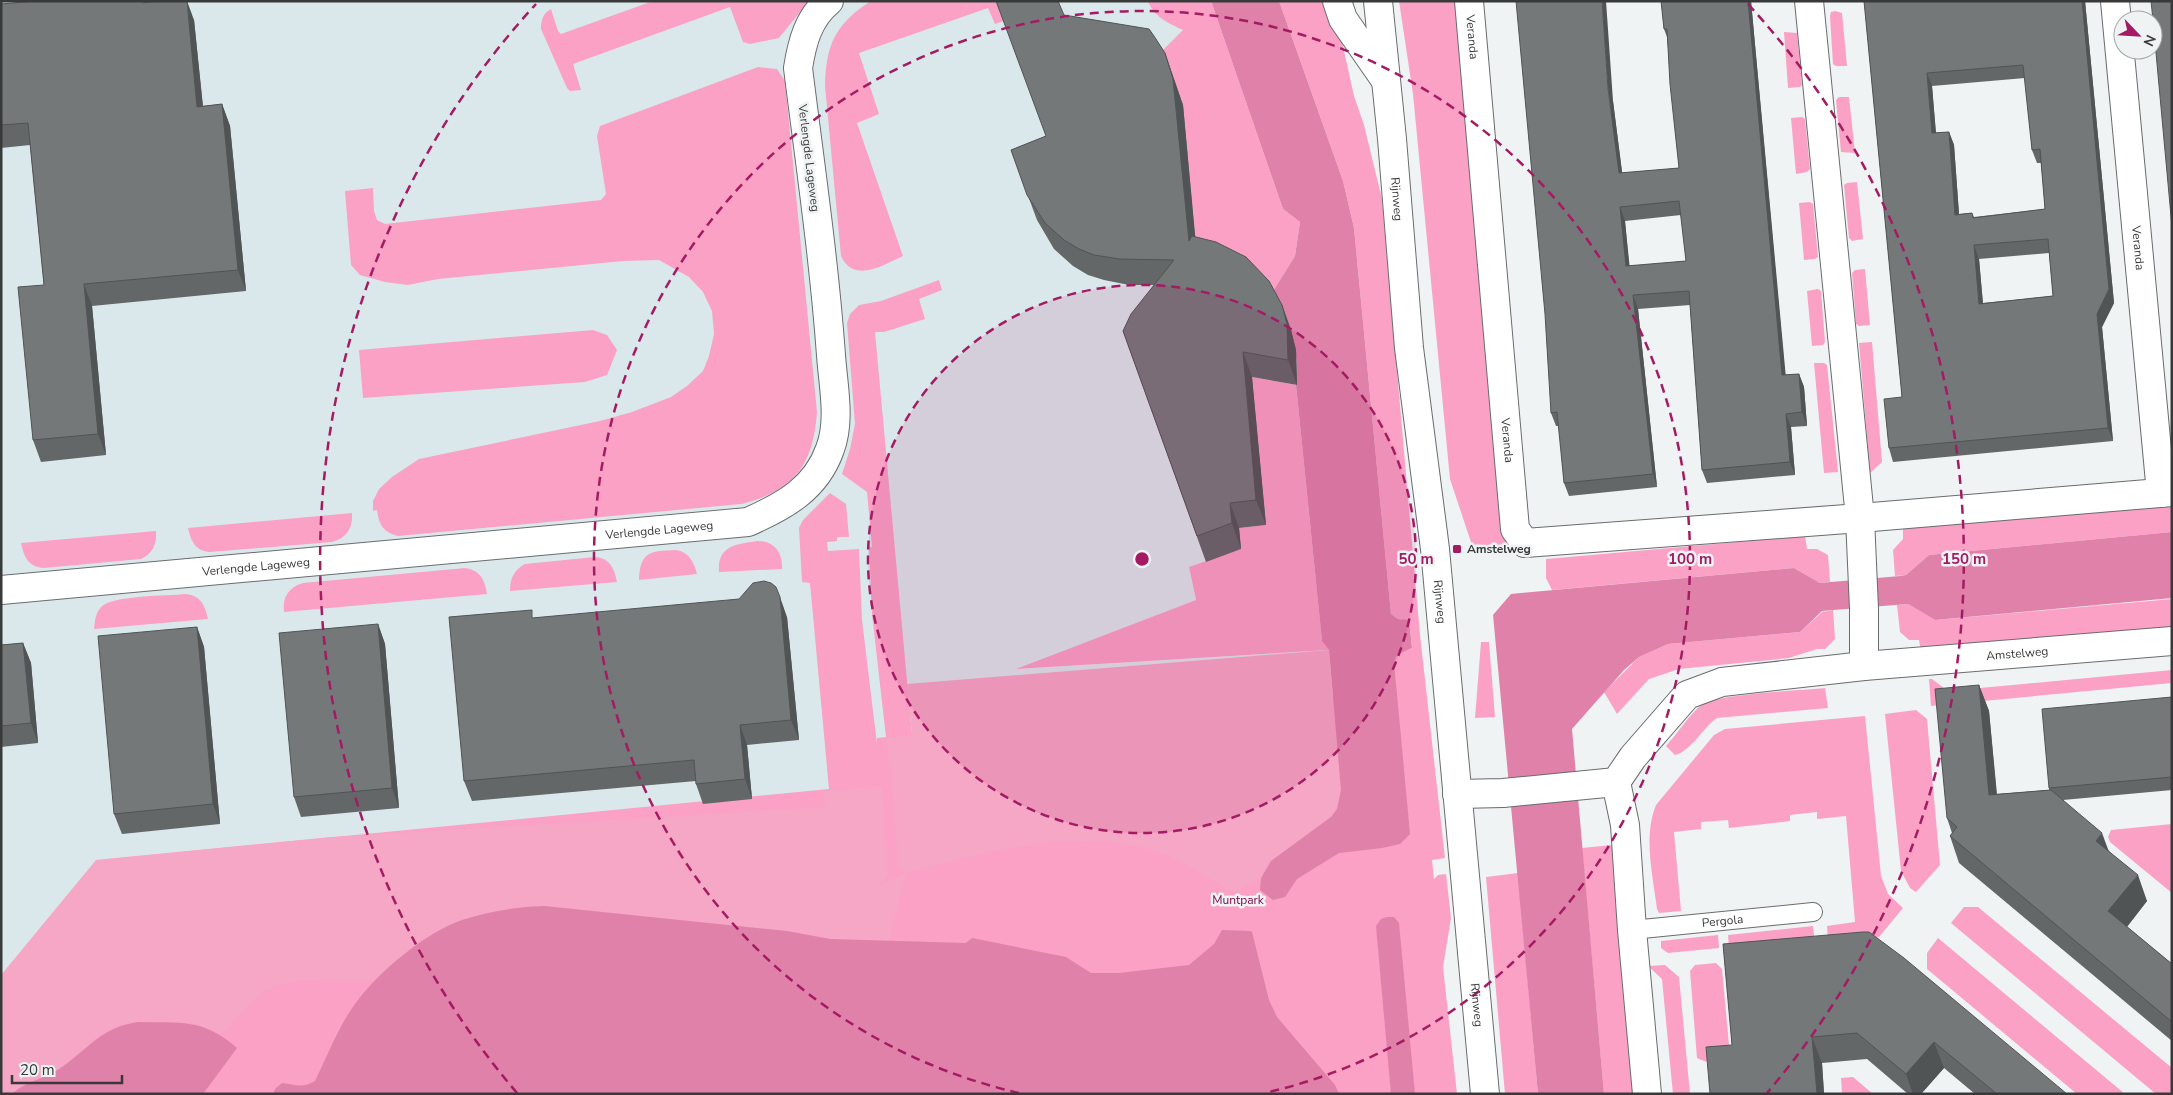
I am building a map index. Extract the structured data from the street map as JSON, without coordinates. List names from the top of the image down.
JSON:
{
  "streets": {
    "street": [
      "Veranda",
      "Verlengde Lageweg",
      "Rijnweg",
      "Amstelweg"
    ],
    "lane": ["Pergola"]
  },
  "parks": ["Muntpark"],
  "places": {
    "transit": ["Amstelweg"]
  },
  "scale_bar": "20 m",
  "north": "bottom right",
  "rings": ["50 m", "100 m", "150 m"]
}
